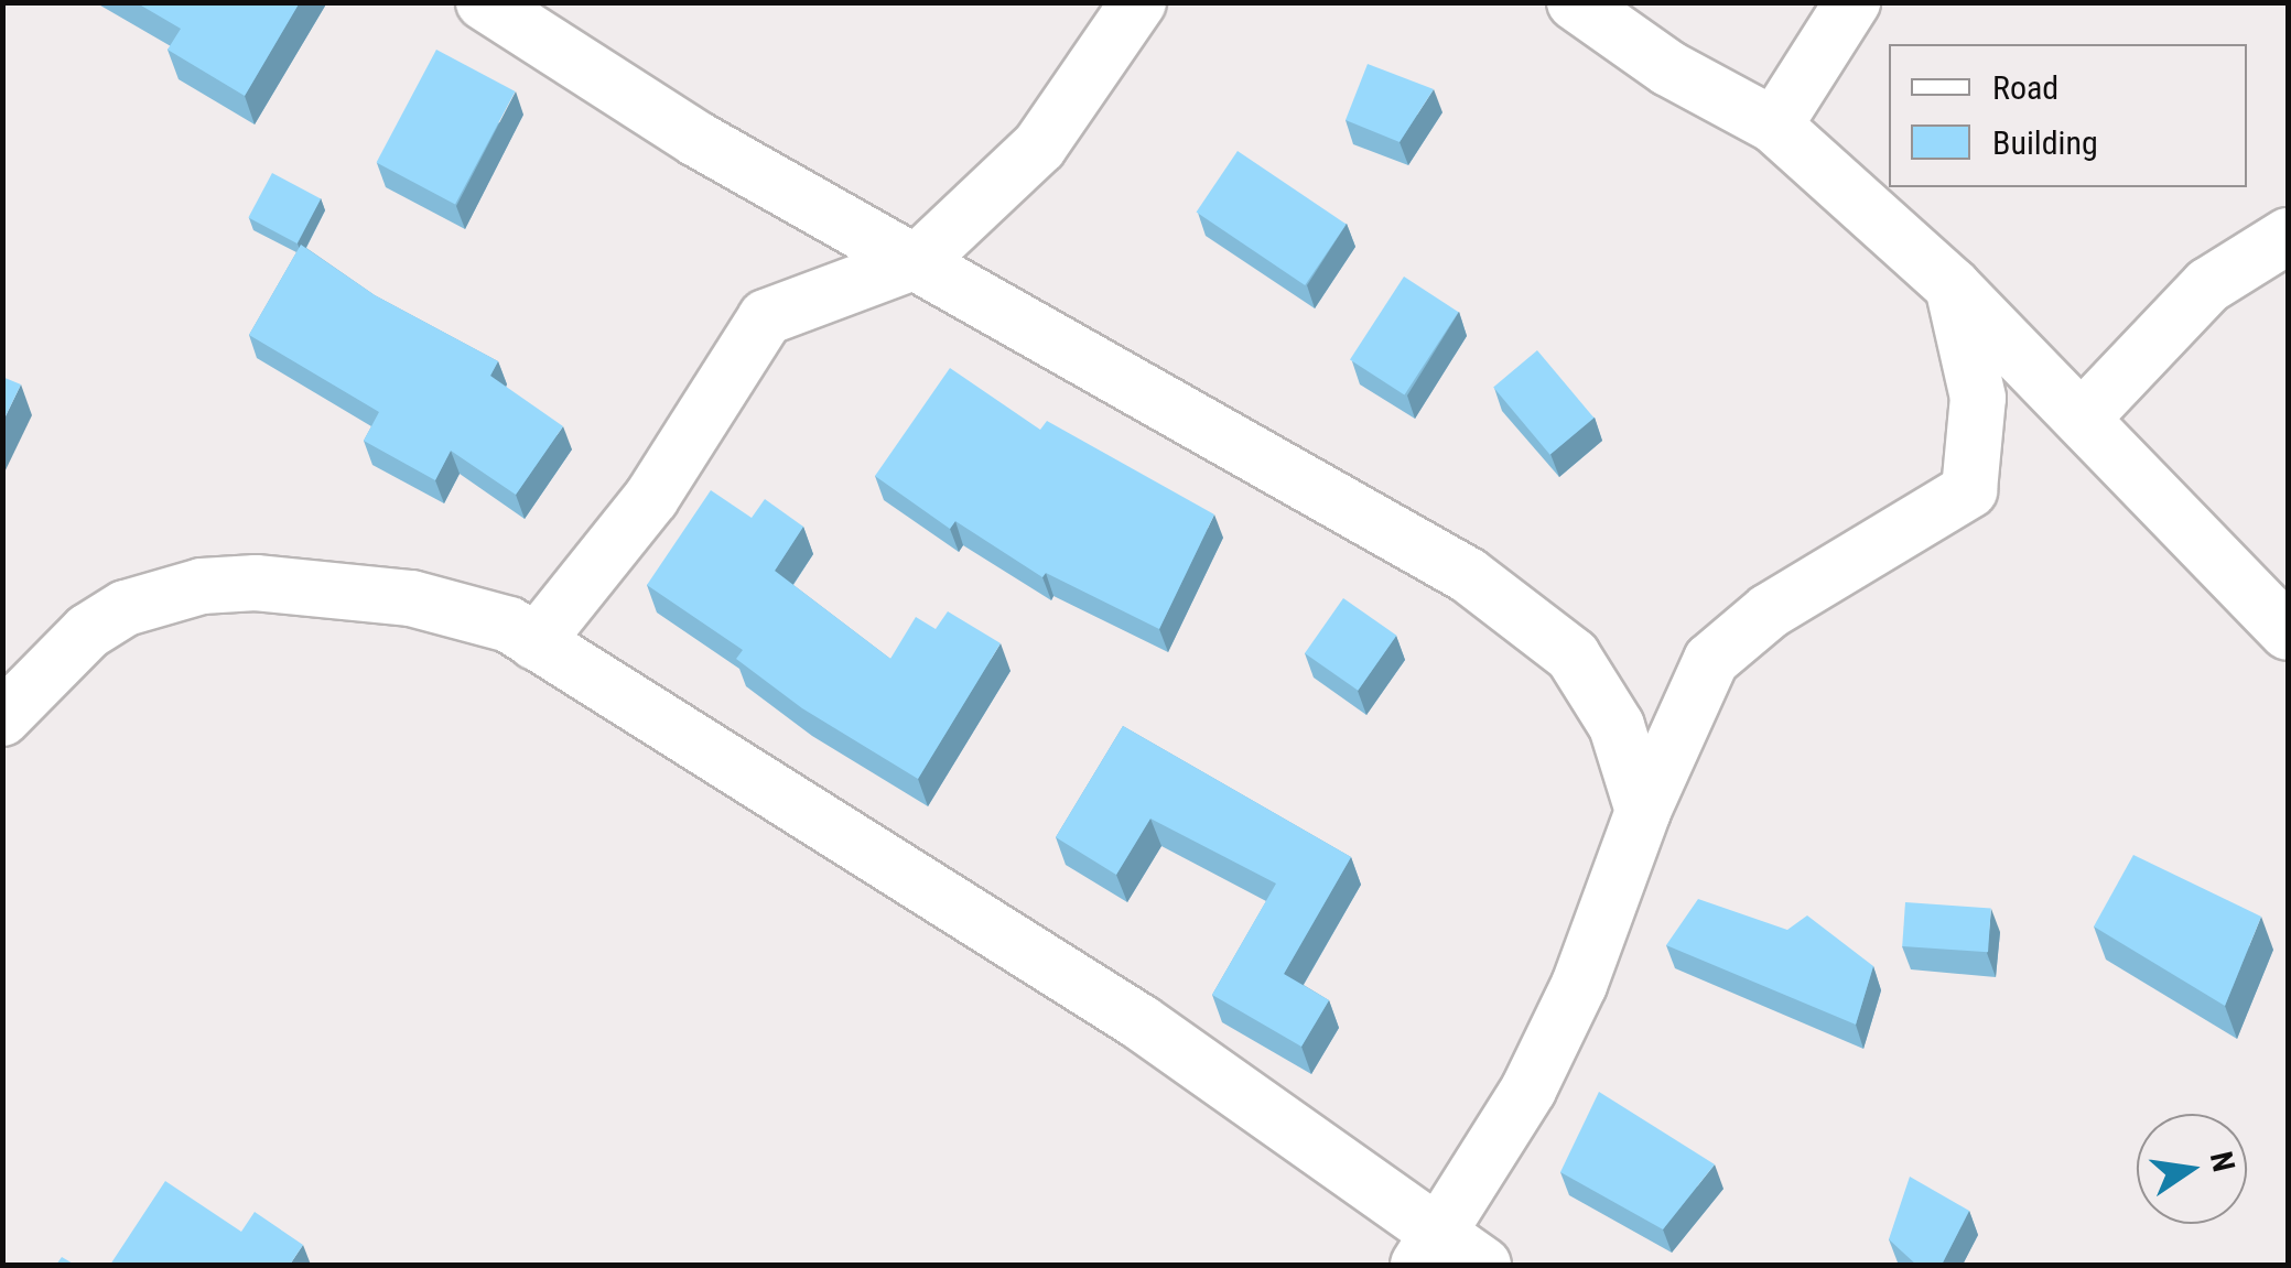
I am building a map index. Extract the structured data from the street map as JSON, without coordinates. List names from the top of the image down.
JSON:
{
  "legend": ["Road", "Building"],
  "north": "right"
}
